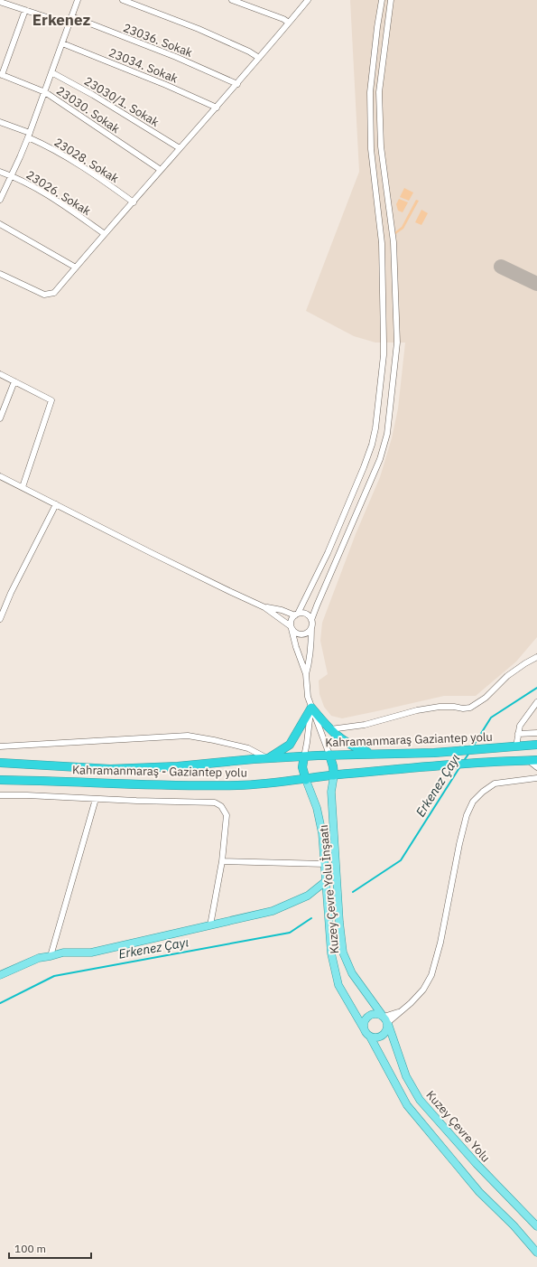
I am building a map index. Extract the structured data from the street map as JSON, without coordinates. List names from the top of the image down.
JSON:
{
  "streets": {
    "highway": ["Kahramanmaraş Gaziantep yolu", "Kahramanmaraş - Gaziantep yolu"],
    "main road": ["Kuzey Çevre Yolu İnşaatı", "Kuzey Çevre Yolu"],
    "street": [
      "23036. Sokak",
      "23034. Sokak",
      "23030/1. Sokak",
      "23030. Sokak",
      "23028. Sokak",
      "23026. Sokak"
    ]
  },
  "crossings": [
    ["Kahramanmaraş Gaziantep yolu", "Kahramanmaraş - Gaziantep yolu"],
    ["Kahramanmaraş - Gaziantep yolu", "Kuzey Çevre Yolu İnşaatı"],
    ["Kuzey Çevre Yolu İnşaatı", "Kuzey Çevre Yolu"]
  ],
  "districts": ["Erkenez"],
  "water": ["Erkenez Çayı"],
  "scale_bar": "100 m"
}
